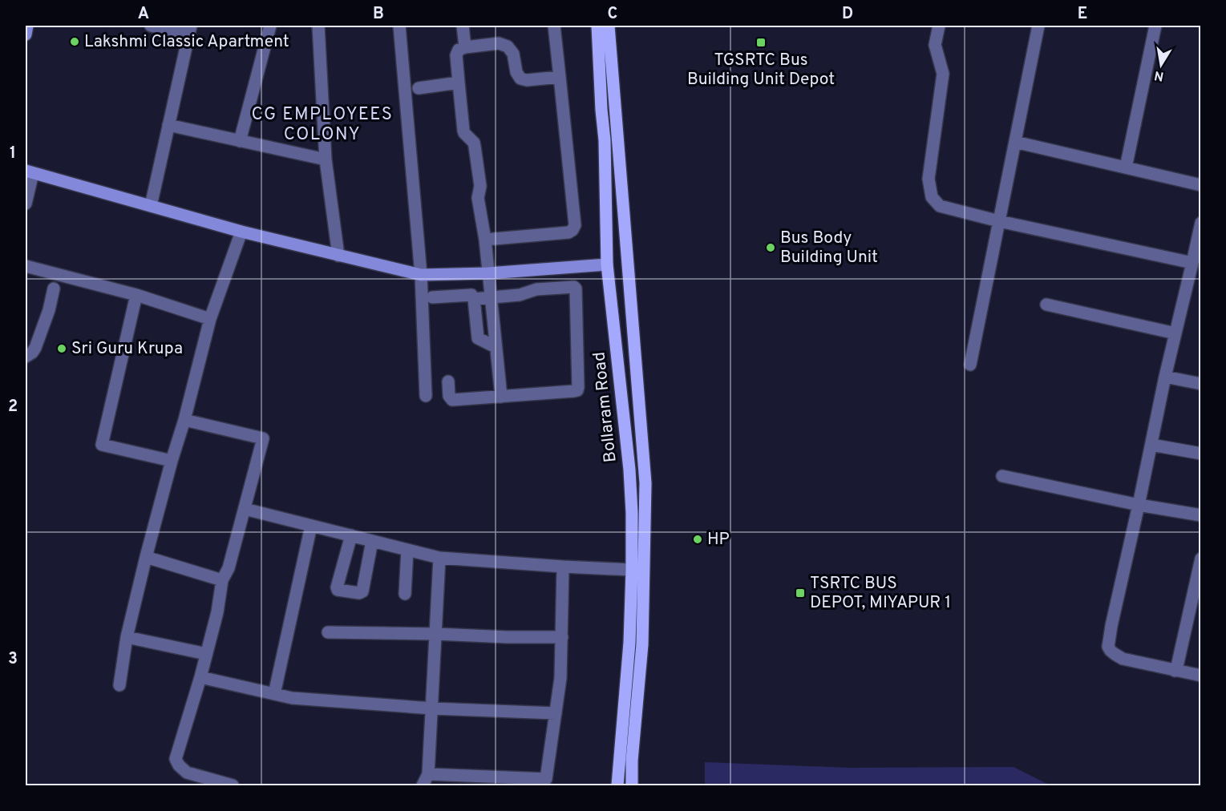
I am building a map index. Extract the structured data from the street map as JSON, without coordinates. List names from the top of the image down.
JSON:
{
  "streets": {
    "main road": ["Bollaram Road"]
  },
  "districts": ["CG EMPLOYEES COLONY"],
  "places": {
    "other": [
      "Lakshmi Classic Apartment",
      "Bus Body Building Unit",
      "Sri Guru Krupa",
      "HP"
    ],
    "transit": ["TGSRTC Bus Building Unit Depot", "TSRTC BUS DEPOT, MIYAPUR 1"]
  },
  "north": "bottom",
  "grid": {
    "columns": [
      "A",
      "B",
      "C",
      "D",
      "E"
    ],
    "rows": ["1", "2", "3"]
  }
}
